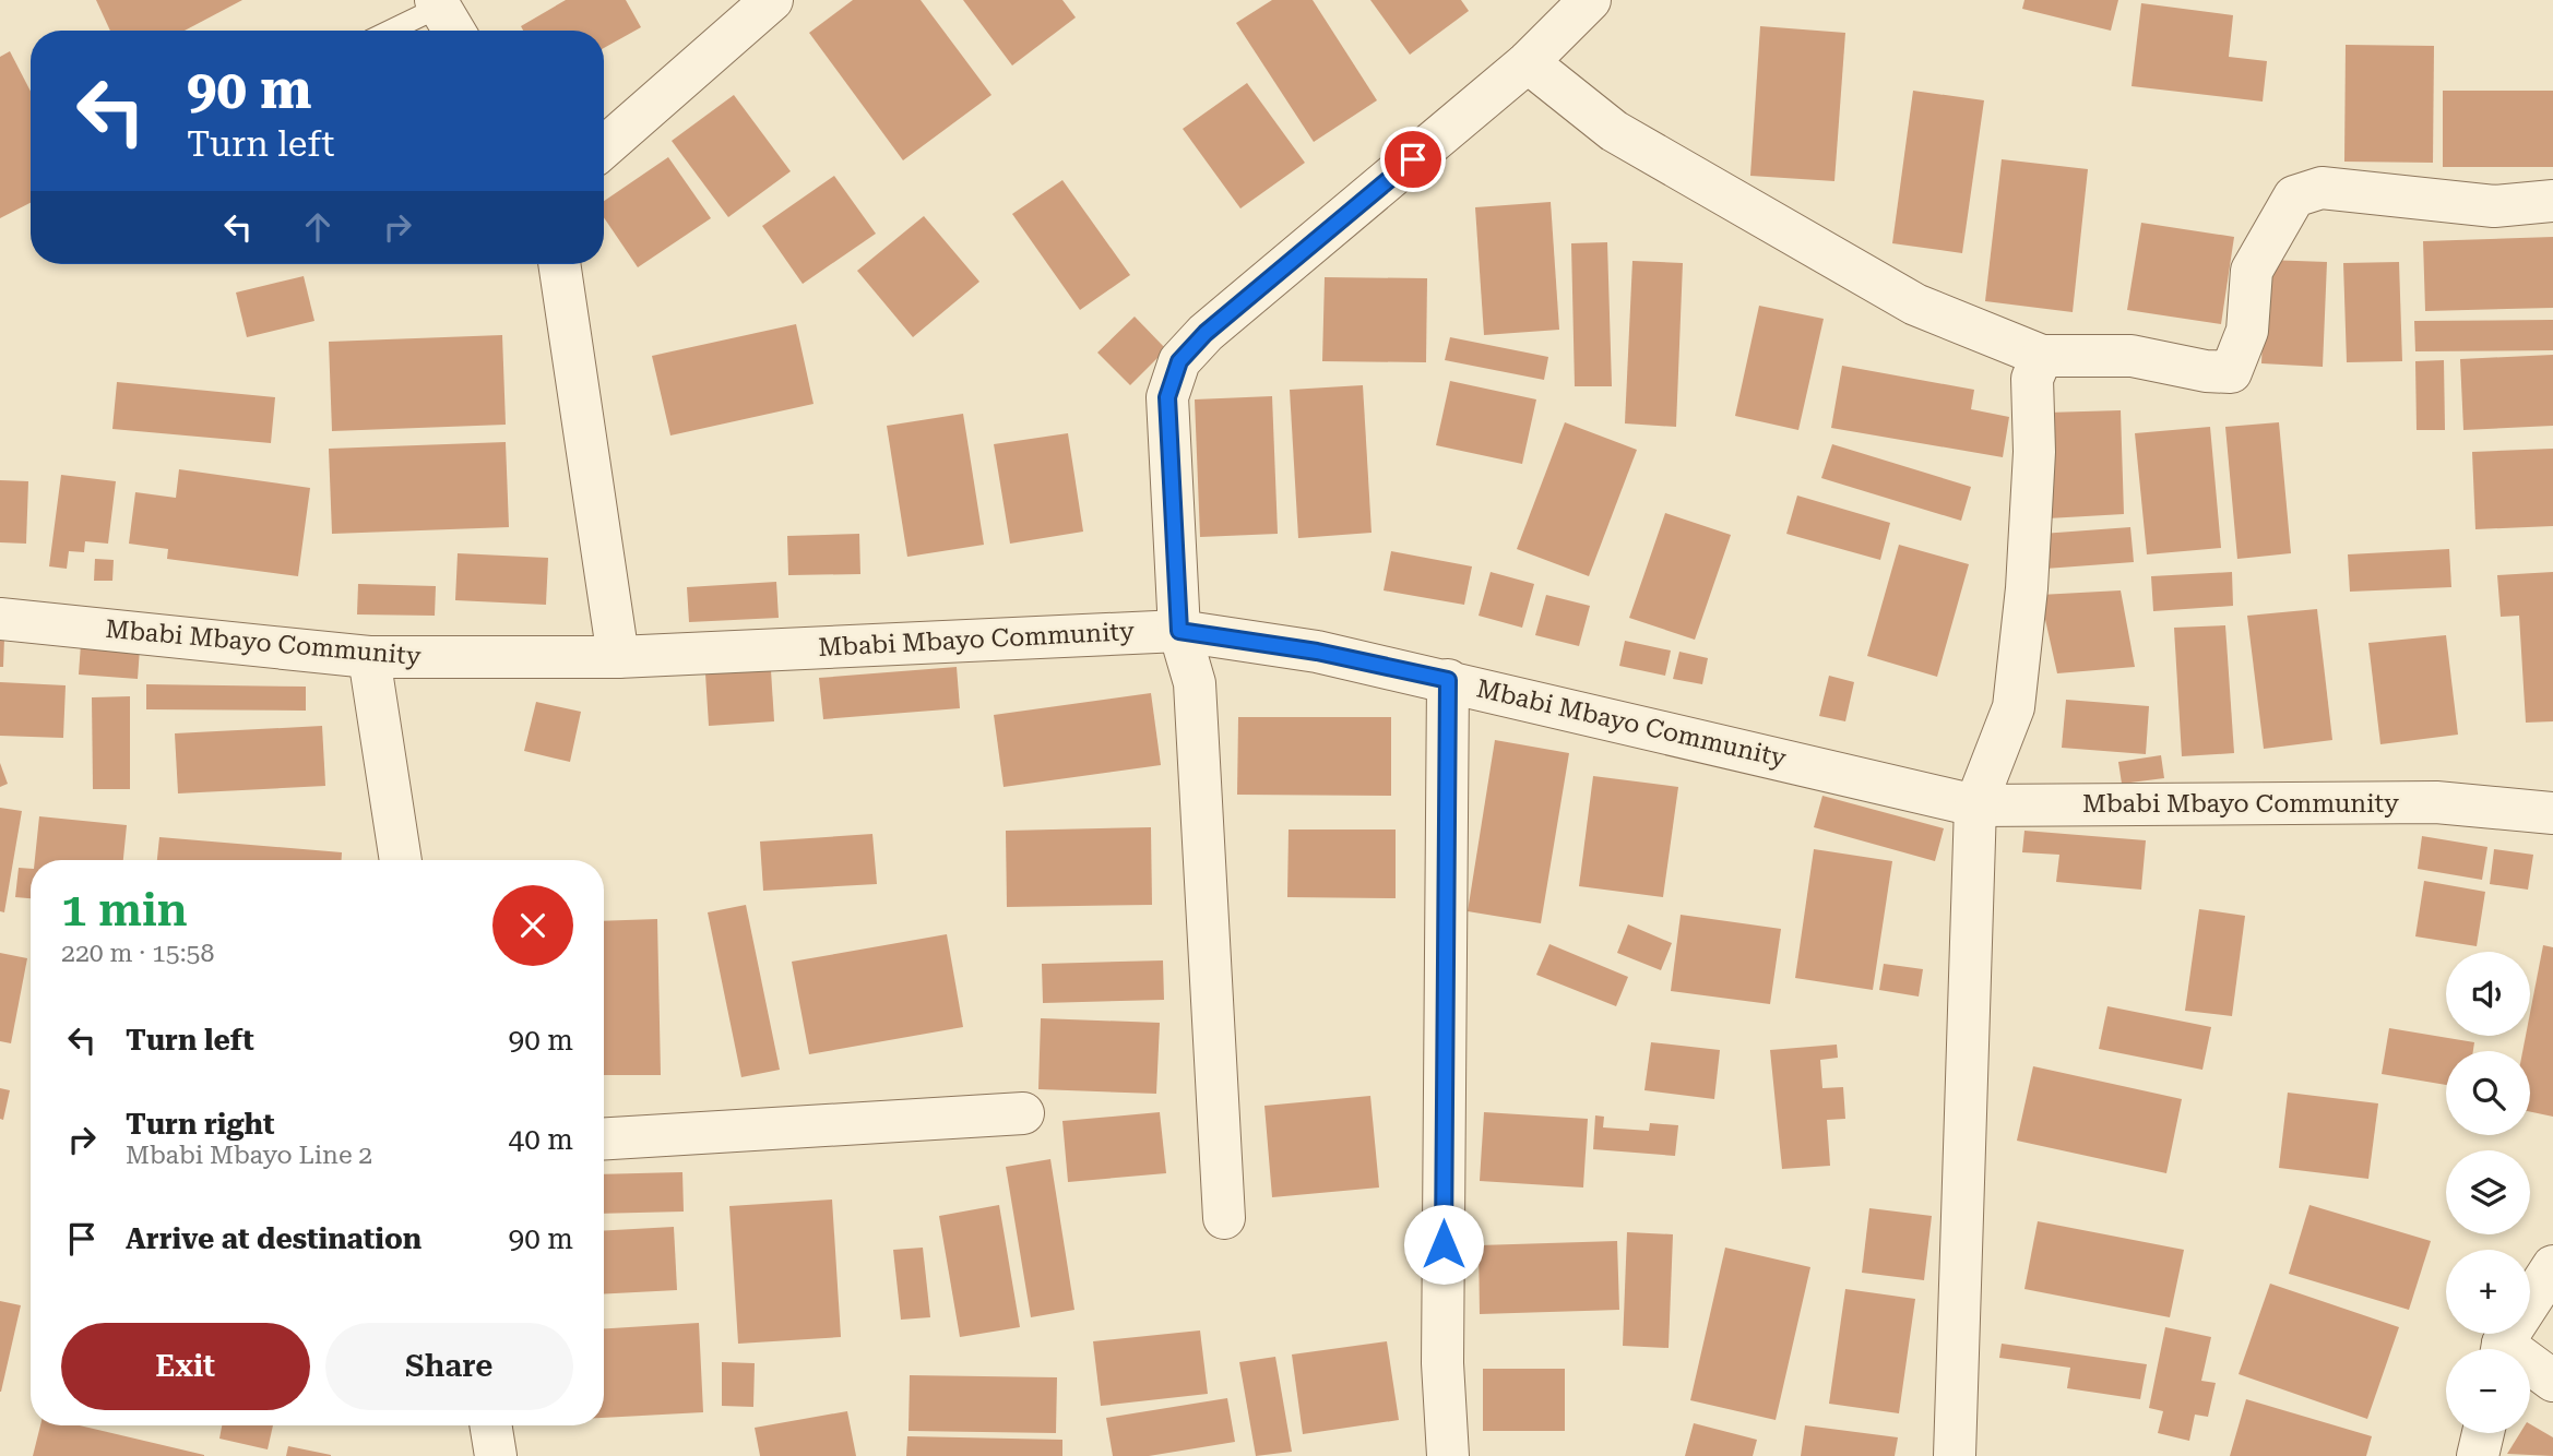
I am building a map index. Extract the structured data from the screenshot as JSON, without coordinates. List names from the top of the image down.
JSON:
{
  "streets": {
    "street": ["Mbabi Mbayo Community"]
  },
  "page": {
    "turn": ["90 m", "Turn left"],
    "heading": ["1 min", "220 m · 15:58"],
    "map_buttons": ["+", "−"],
    "list": [
      {
        "name": "Turn left",
        "value": "90 m"
      },
      {
        "name": "Turn right",
        "note": "Mbabi Mbayo Line 2",
        "value": "40 m"
      },
      {
        "name": "Arrive at destination",
        "value": "90 m"
      }
    ],
    "buttons": ["Exit", "Share"]
  }
}
